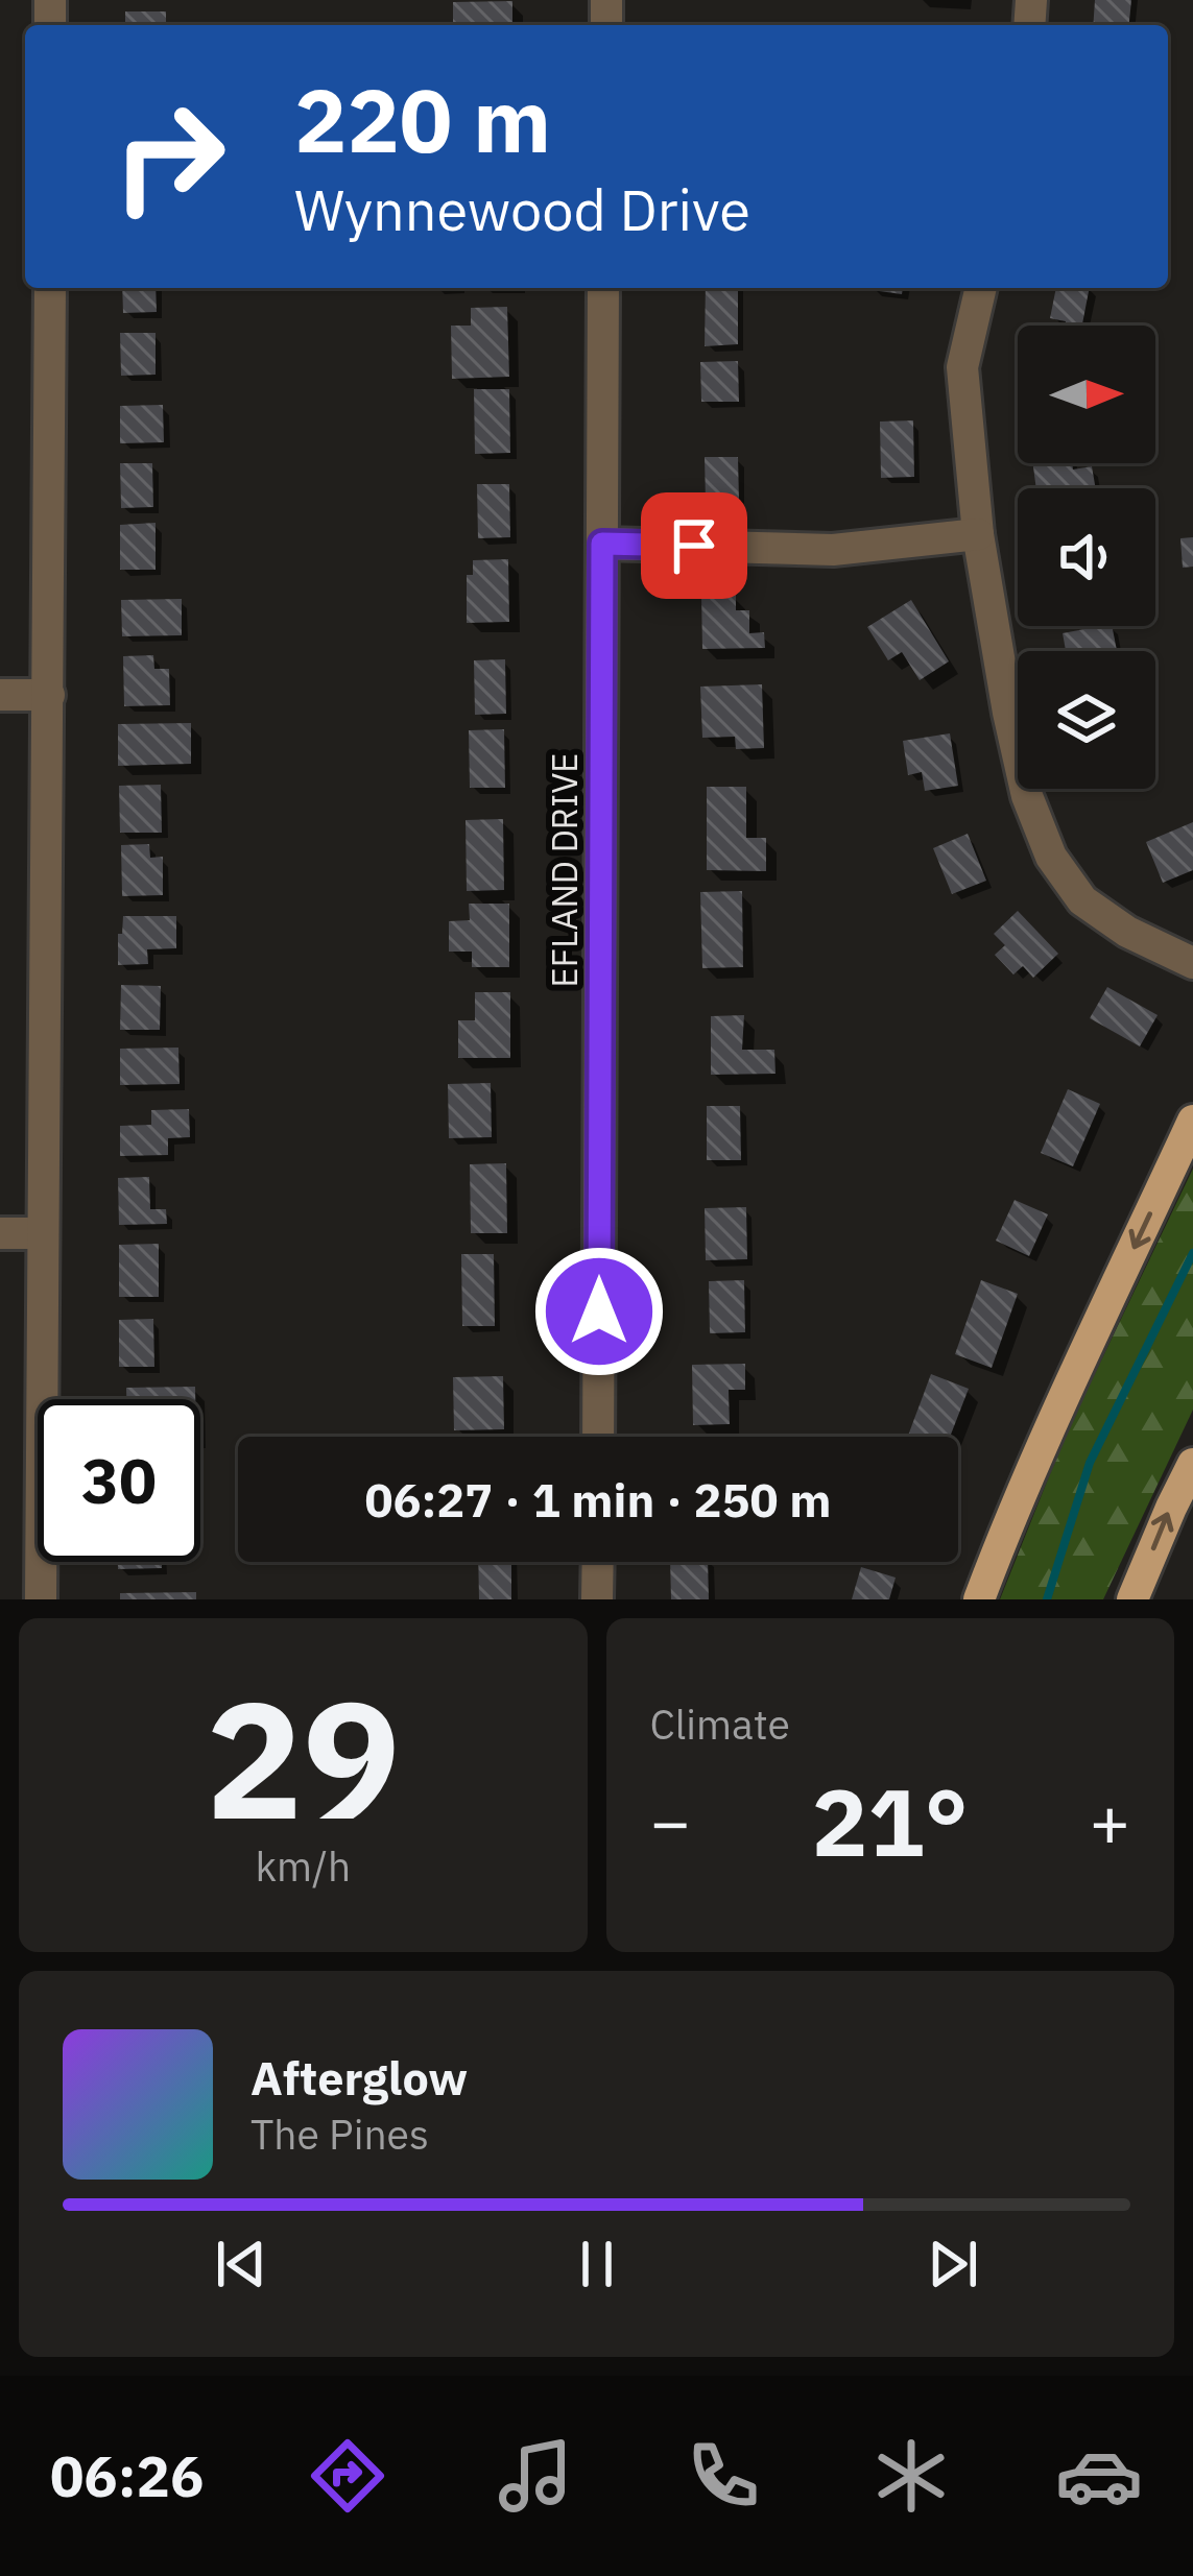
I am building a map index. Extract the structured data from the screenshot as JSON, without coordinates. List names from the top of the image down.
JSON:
{
  "streets": {
    "street": ["EFLAND DRIVE"]
  },
  "north": "right",
  "page": {
    "turn": ["220 m", "Wynnewood Drive"],
    "limit": "30",
    "trip": "06:27 · 1 min · 250 m",
    "tile": [
      ["29", "km/h"],
      "Climate"
    ],
    "heat": ["−", "21°", "+"],
    "song": ["Afterglow", "The Pines"],
    "tabs": "06:26"
  }
}
